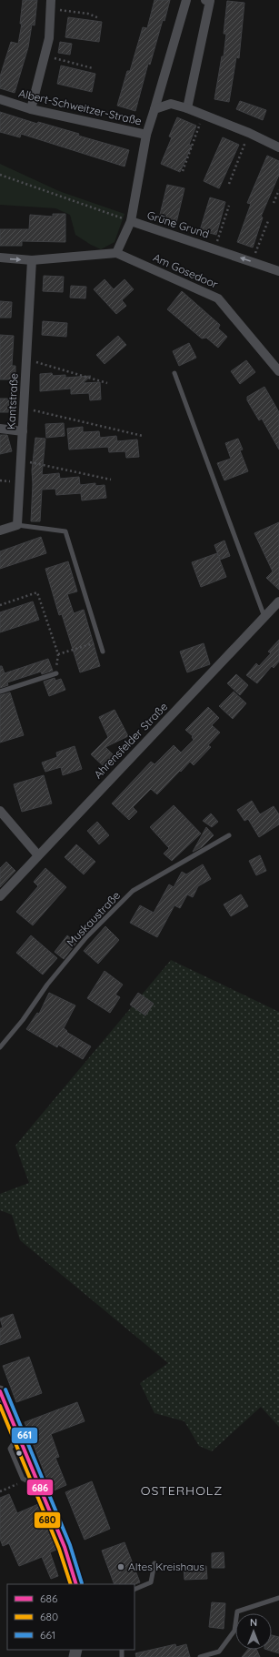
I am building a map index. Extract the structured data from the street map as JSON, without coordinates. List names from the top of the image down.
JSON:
{
  "streets": {
    "street": [
      "Albert-Schweitzer-Straße",
      "Grüne Grund",
      "Am Gosedoor",
      "Kantstraße",
      "Ahrensfelder Straße"
    ],
    "lane": ["Muskaustraße"]
  },
  "crossings": [
    ["Grüne Grund", "Am Gosedoor"]
  ],
  "districts": ["OSTERHOLZ"],
  "places": ["Altes Kreishaus"],
  "lines": ["transit line 661", "transit line 686", "transit line 680"],
  "legend": ["686", "680", "661"],
  "north": "top"
}
